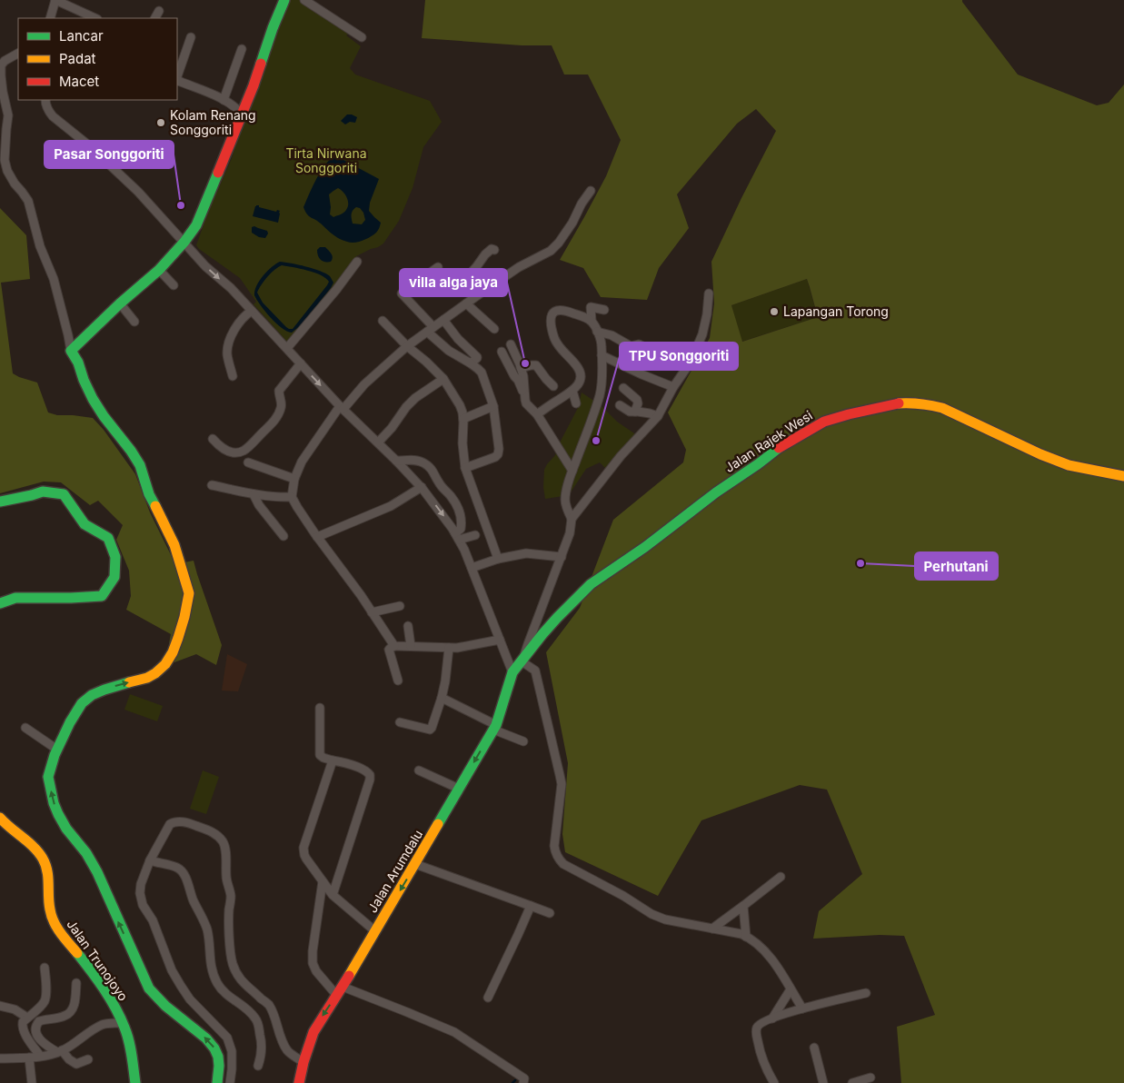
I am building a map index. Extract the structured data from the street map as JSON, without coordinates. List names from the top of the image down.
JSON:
{
  "streets": {
    "street": ["Jalan Rajek Wesi", "Jalan Arumdalu", "Jalan Trunojoyo"]
  },
  "crossings": [
    ["Jalan Rajek Wesi", "Jalan Arumdalu"]
  ],
  "one_way": ["Jalan Arumdalu"],
  "parks": ["Tirta Nirwana Songgoriti"],
  "places": [
    "Kolam Renang Songgoriti",
    "Pasar Songgoriti",
    "Lapangan Torong",
    "villa alga jaya",
    "TPU Songgoriti",
    "Perhutani"
  ],
  "legend": ["Lancar", "Padat", "Macet"]
}
